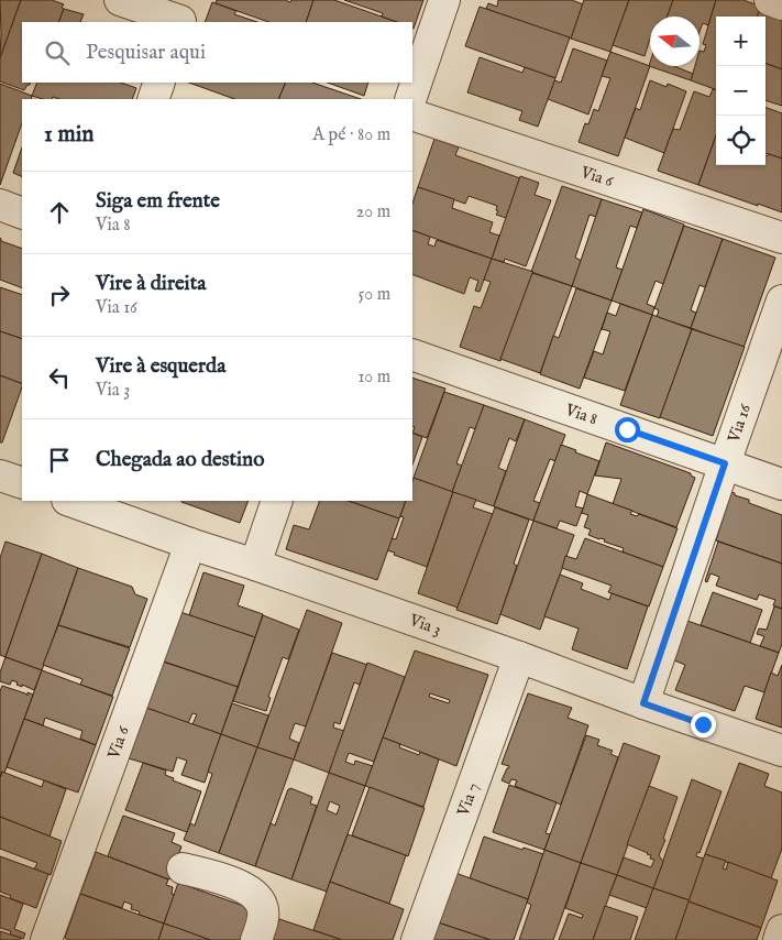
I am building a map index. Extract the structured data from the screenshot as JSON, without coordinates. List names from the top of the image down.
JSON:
{
  "streets": {
    "street": [
      "Via 6",
      "Via 8",
      "Via 16",
      "Via 3",
      "Via 7"
    ]
  },
  "crossings": [
    ["Via 6", "Via 3"],
    ["Via 8", "Via 16"],
    ["Via 16", "Via 3"],
    ["Via 3", "Via 7"]
  ],
  "north": "left",
  "page": {
    "map_buttons": ["+", "−"],
    "search": "Pesquisar aqui",
    "heading": ["1 min", "A pé · 80 m"],
    "list": [
      ["Siga em frente", "Via 8", "20 m"],
      ["Vire à direita", "Via 16", "50 m"],
      ["Vire à esquerda", "Via 3", "10 m"],
      "Chegada ao destino"
    ]
  }
}
